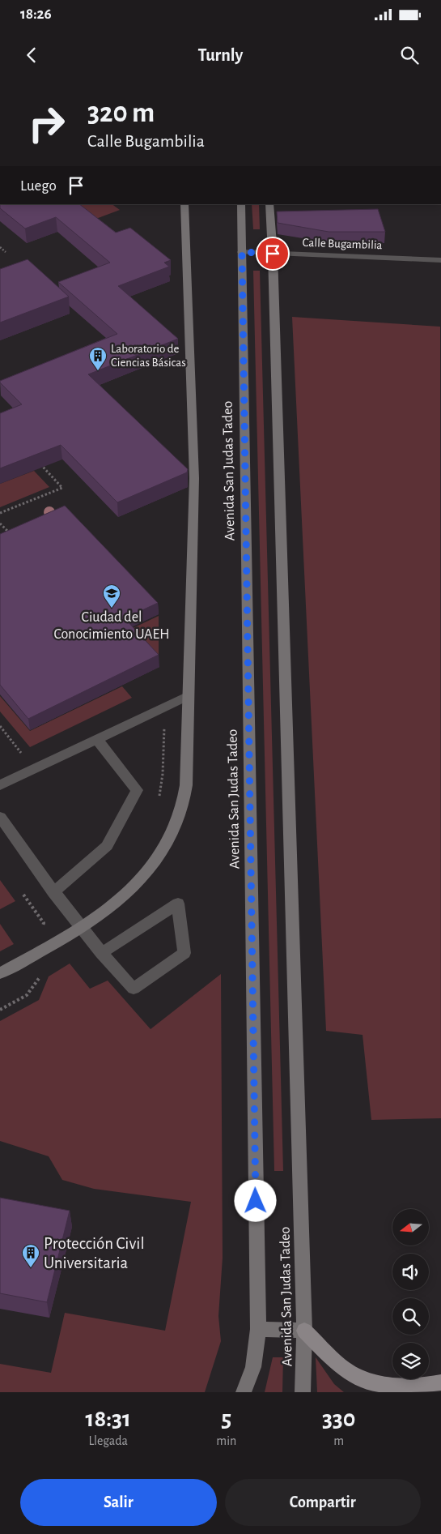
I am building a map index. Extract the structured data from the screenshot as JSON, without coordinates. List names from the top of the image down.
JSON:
{
  "streets": {
    "street": ["Calle Bugambilia", "Avenida San Judas Tadeo"]
  },
  "crossings": [
    ["Calle Bugambilia", "Avenida San Judas Tadeo"]
  ],
  "places": {
    "building": ["Laboratorio de Ciencias Básicas", "Protección Civil Universitaria"],
    "school or university": ["Ciudad del Conocimiento UAEH"]
  },
  "north": "left",
  "page": {
    "status": "18:26",
    "header": "Turnly",
    "turn": ["320 m", "Calle Bugambilia"],
    "then": "Luego",
    "eta": [
      "18:31",
      "Llegada",
      "5",
      "min",
      "330",
      "m"
    ],
    "buttons": ["Salir", "Compartir"]
  }
}
